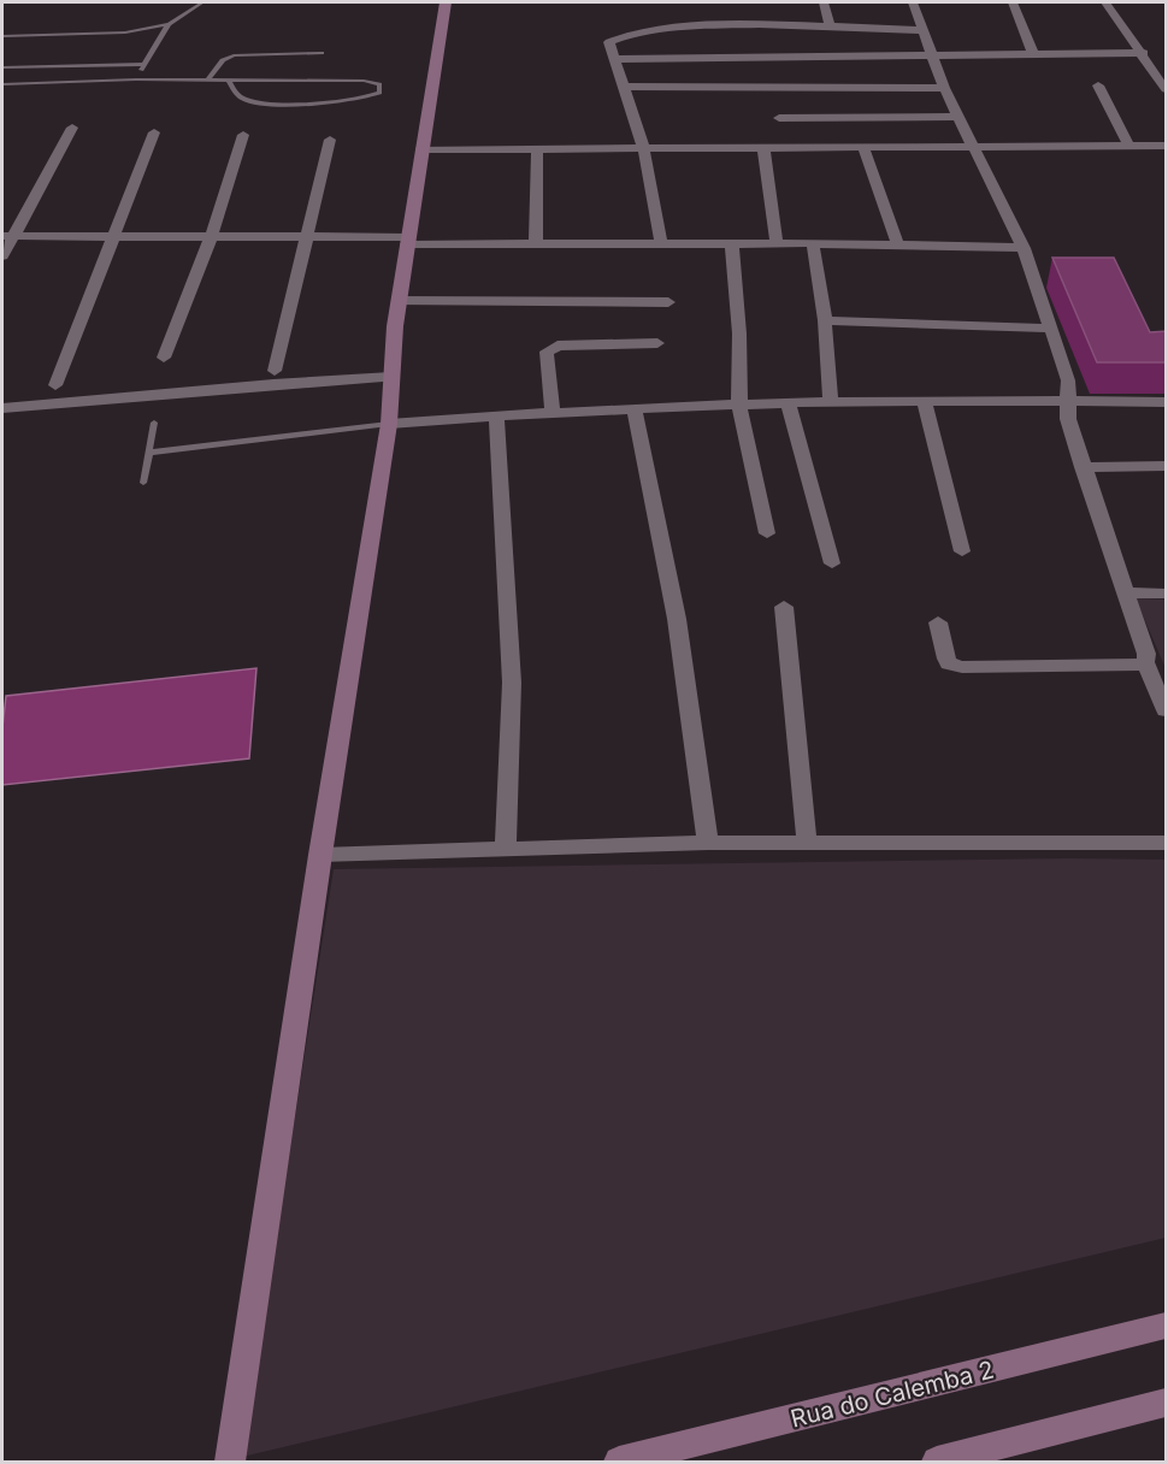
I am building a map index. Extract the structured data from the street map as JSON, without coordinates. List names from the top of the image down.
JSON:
{
  "streets": {
    "street": ["Rua do Calemba 2"]
  }
}
